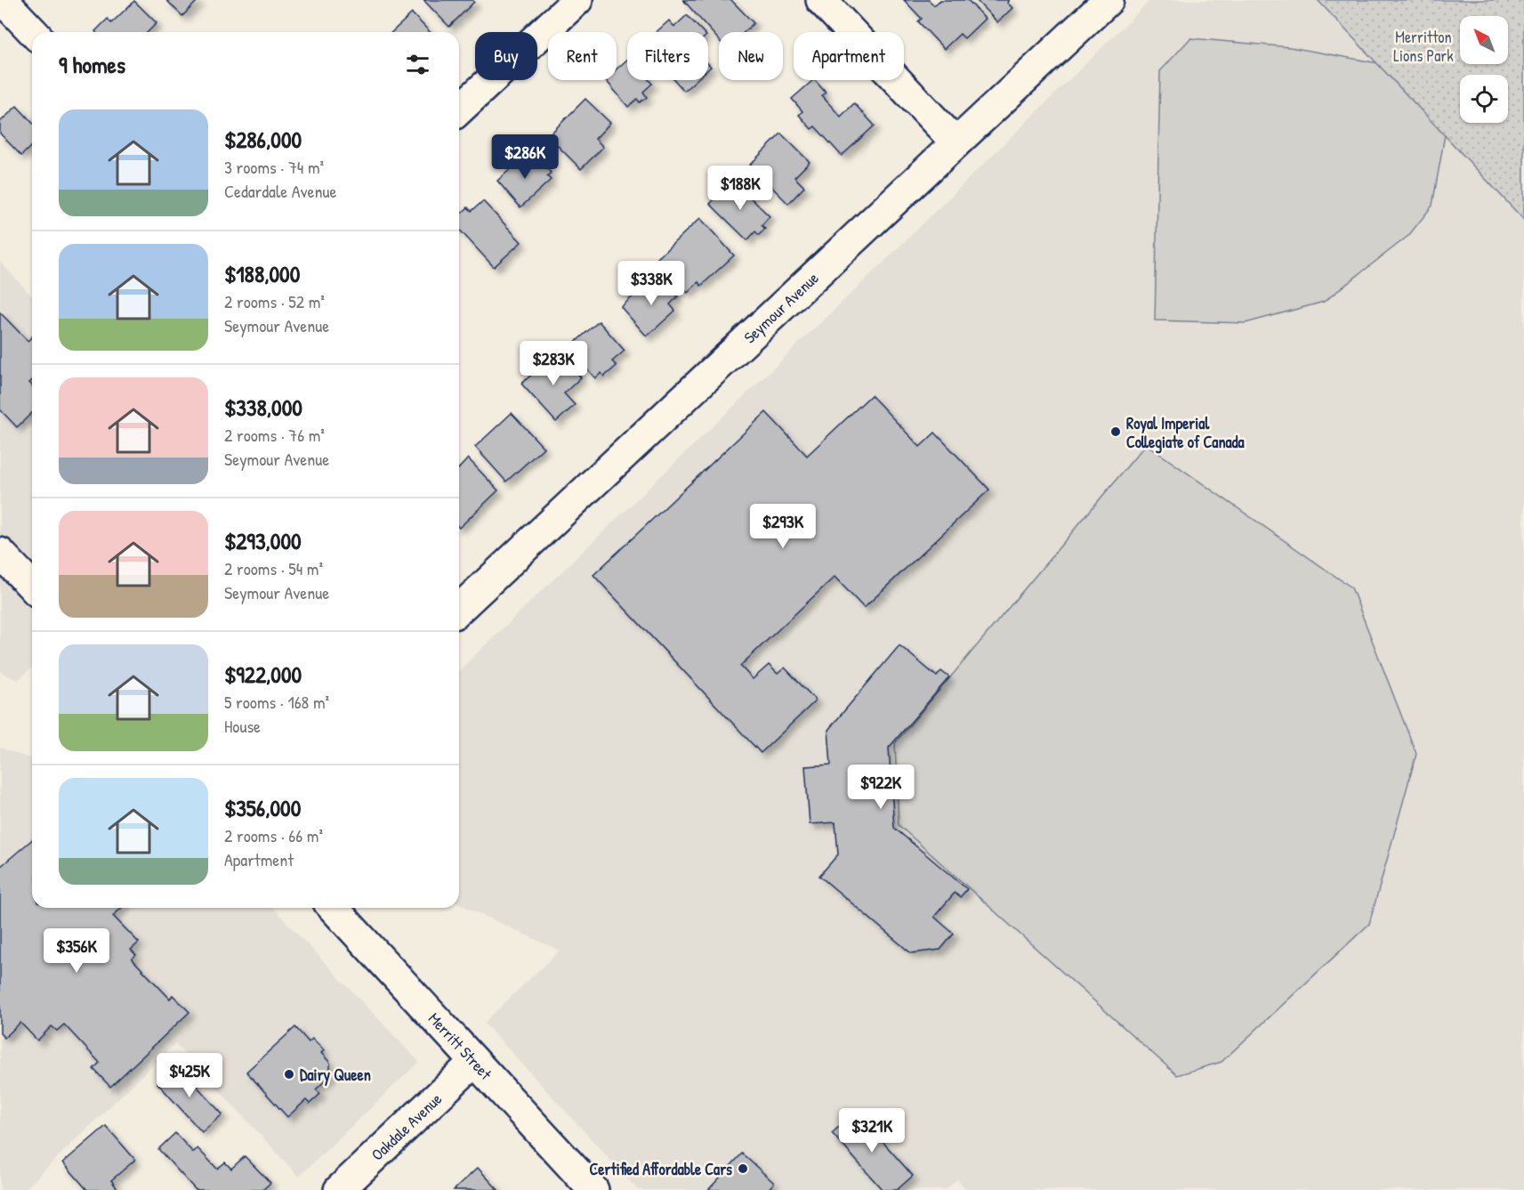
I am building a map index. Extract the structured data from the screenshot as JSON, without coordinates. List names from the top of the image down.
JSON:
{
  "streets": {
    "street": ["Seymour Avenue", "Merritt Street", "Oakdale Avenue"]
  },
  "crossings": [
    ["Merritt Street", "Oakdale Avenue"]
  ],
  "parks": ["Merritton Lions Park"],
  "places": ["Royal Imperial Collegiate of Canada", "Dairy Queen", "Certified Affordable Cars"],
  "north": "top left",
  "page": {
    "chip": [
      "Buy",
      "Rent",
      "Filters",
      "New",
      "Apartment"
    ],
    "heading": "9 homes",
    "list": [
      {
        "name": "$286,000",
        "note": "3 rooms · 74 m² · Cedardale Avenue"
      },
      {
        "name": "$188,000",
        "note": "2 rooms · 52 m² · Seymour Avenue"
      },
      {
        "name": "$338,000",
        "note": "2 rooms · 76 m² · Seymour Avenue"
      },
      {
        "name": "$293,000",
        "note": "2 rooms · 54 m² · Seymour Avenue"
      },
      {
        "name": "$922,000",
        "note": "5 rooms · 168 m² · House"
      },
      {
        "name": "$356,000",
        "note": "2 rooms · 66 m² · Apartment"
      }
    ],
    "price": [
      "$286K",
      "$188K",
      "$338K",
      "$283K",
      "$293K",
      "$922K",
      "$356K",
      "$425K",
      "$321K"
    ]
  }
}
